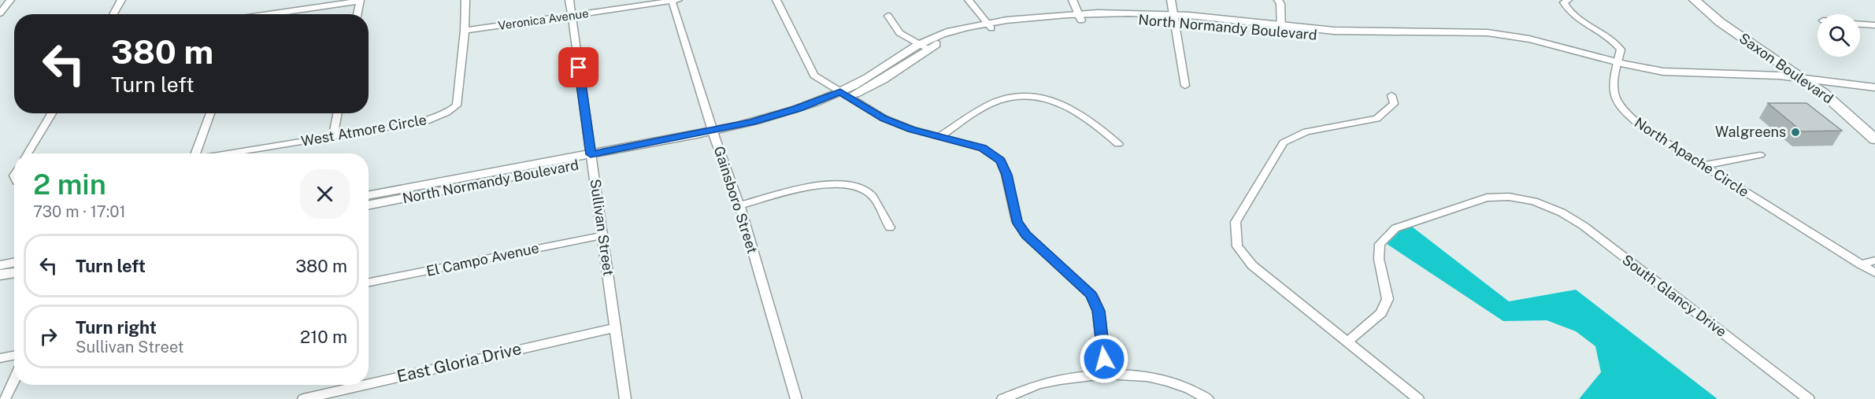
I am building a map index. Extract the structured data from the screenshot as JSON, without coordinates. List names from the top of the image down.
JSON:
{
  "streets": {
    "main road": ["Saxon Boulevard"],
    "street": [
      "Veronica Avenue",
      "North Normandy Boulevard",
      "West Atmore Circle",
      "North Apache Circle",
      "Gainsboro Street",
      "Sullivan Street",
      "El Campo Avenue",
      "South Glancy Drive",
      "East Gloria Drive"
    ]
  },
  "crossings": [
    ["Veronica Avenue", "West Atmore Circle"],
    ["Veronica Avenue", "Gainsboro Street"],
    ["Veronica Avenue", "Sullivan Street"],
    ["North Normandy Boulevard", "Saxon Boulevard"],
    ["North Normandy Boulevard", "North Apache Circle"],
    ["North Normandy Boulevard", "Gainsboro Street"],
    ["North Normandy Boulevard", "Sullivan Street"],
    ["Sullivan Street", "El Campo Avenue"],
    ["Sullivan Street", "East Gloria Drive"]
  ],
  "places": ["Walgreens"],
  "page": {
    "turn": ["380 m", "Turn left"],
    "heading": ["2 min", "730 m · 17:01"],
    "list": [
      {
        "name": "Turn left",
        "value": "380 m"
      },
      {
        "name": "Turn right",
        "note": "Sullivan Street",
        "value": "210 m"
      }
    ]
  }
}
